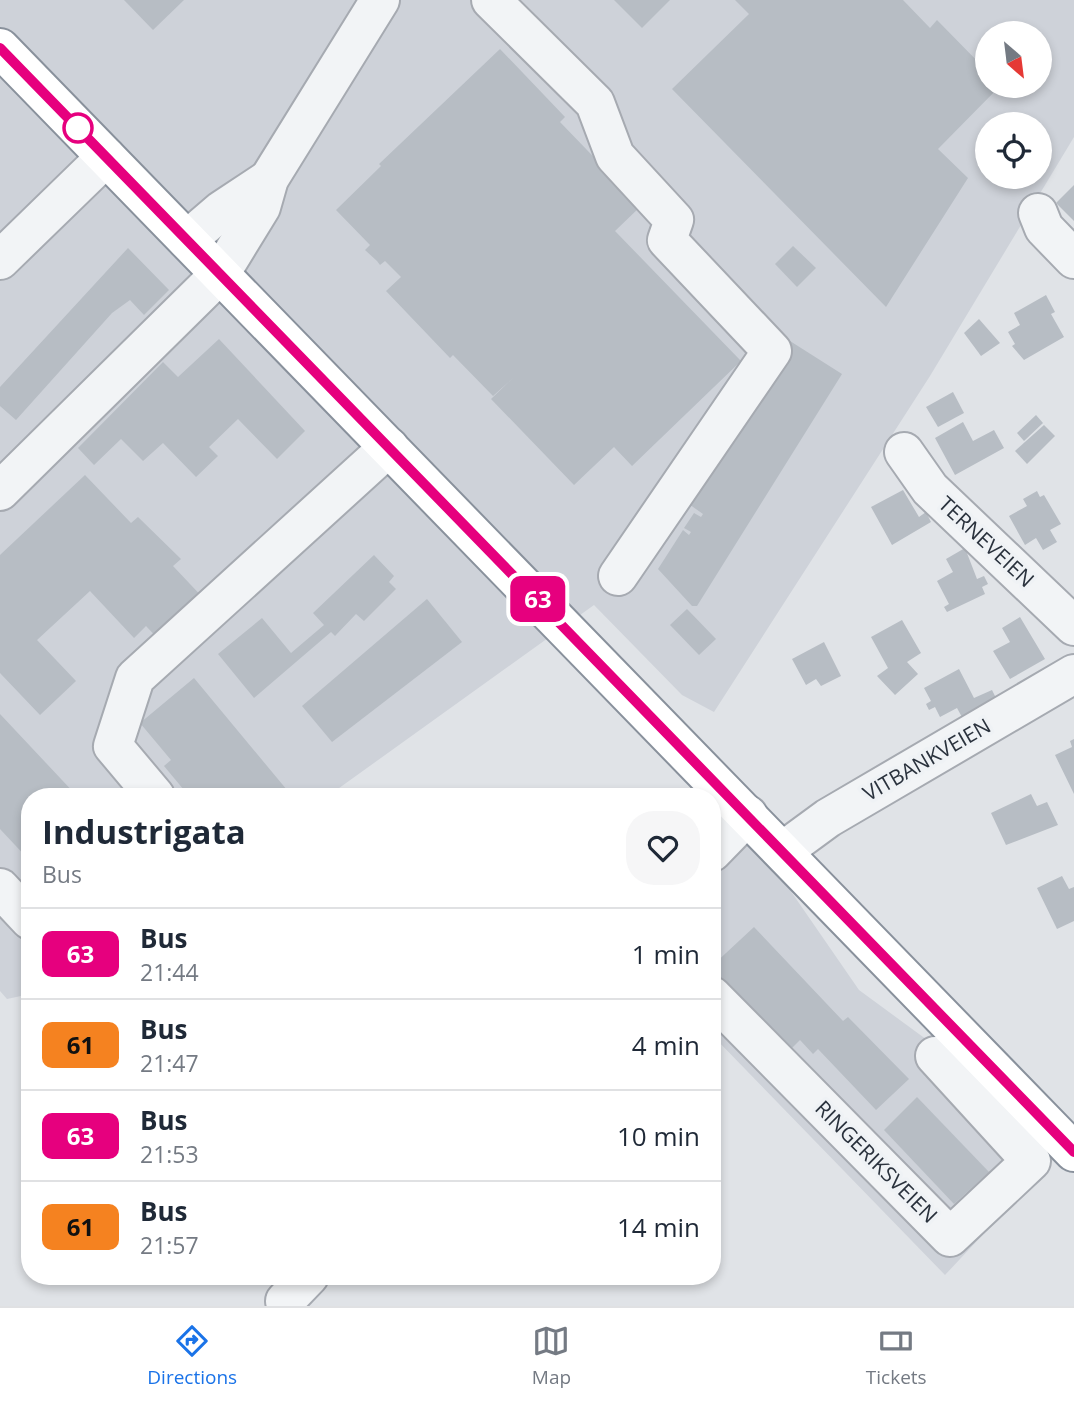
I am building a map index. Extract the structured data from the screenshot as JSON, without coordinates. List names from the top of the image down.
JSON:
{
  "streets": {
    "street": ["TERNEVEIEN", "VITBANKVEIEN", "RINGERIKSVEIEN"]
  },
  "lines": ["bus line 63"],
  "north": "bottom right",
  "page": {
    "on_map": "63",
    "heading": ["Industrigata", "Bus"],
    "list": [
      {
        "mark": "63",
        "name": "Bus",
        "note": "21:44",
        "value": "1 min"
      },
      {
        "mark": "61",
        "name": "Bus",
        "note": "21:47",
        "value": "4 min"
      },
      {
        "mark": "63",
        "name": "Bus",
        "note": "21:53",
        "value": "10 min"
      },
      {
        "mark": "61",
        "name": "Bus",
        "note": "21:57",
        "value": "14 min"
      }
    ],
    "tabs": ["Directions", "Map", "Tickets"]
  }
}
